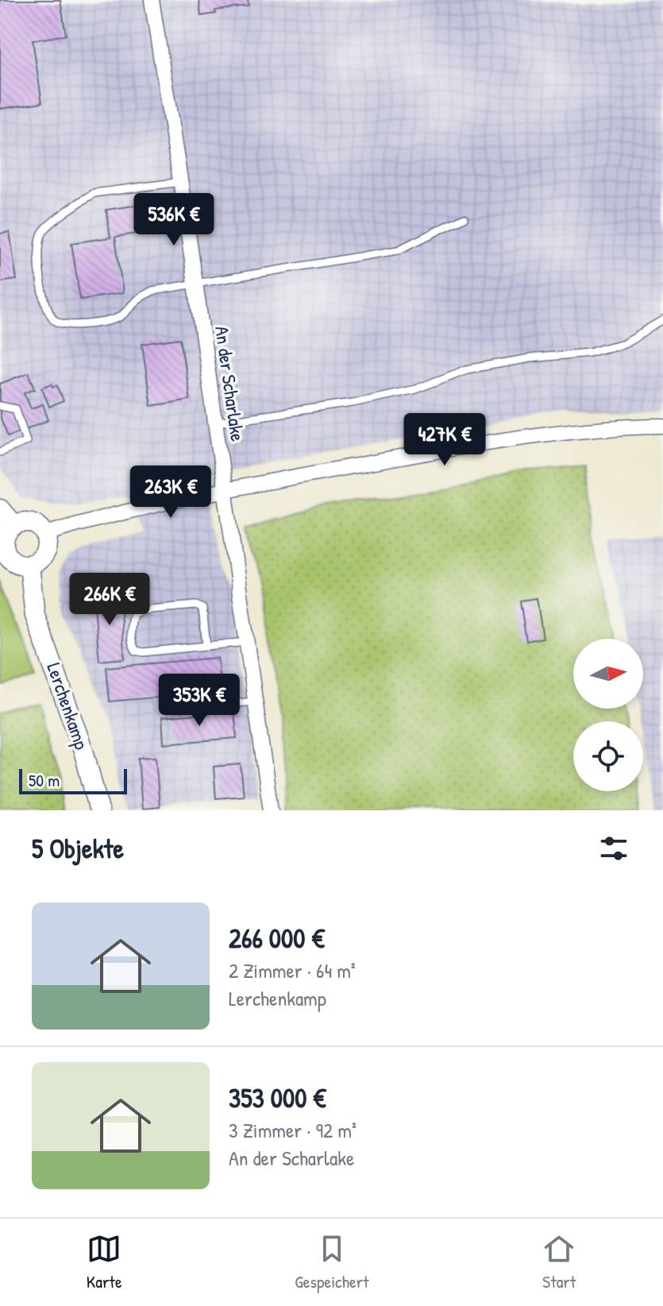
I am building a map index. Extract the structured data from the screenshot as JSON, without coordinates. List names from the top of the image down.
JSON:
{
  "streets": {
    "street": ["An der Scharlake", "Lerchenkamp"]
  },
  "scale_bar": "50 m",
  "north": "right",
  "page": {
    "price": [
      "536K €",
      "427K €",
      "263K €",
      "266K €",
      "353K €"
    ],
    "scale": "50 m",
    "heading": "5 Objekte",
    "list": [
      {
        "name": "266 000 €",
        "note": "2 Zimmer · 64 m² · Lerchenkamp"
      },
      {
        "name": "353 000 €",
        "note": "3 Zimmer · 92 m² · An der Scharlake"
      }
    ],
    "tabs": ["Karte", "Gespeichert", "Start"]
  }
}
